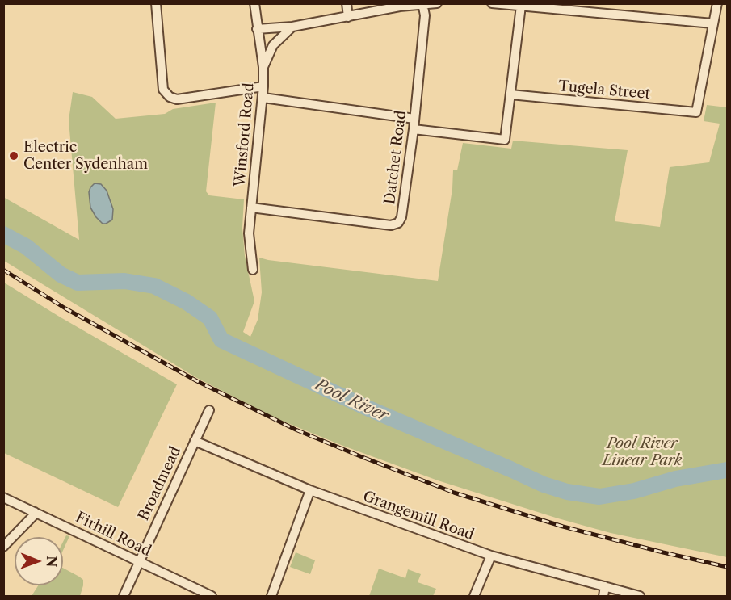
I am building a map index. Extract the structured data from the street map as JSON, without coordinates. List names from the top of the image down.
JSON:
{
  "streets": {
    "street": [
      "Tugela Street",
      "Winsford Road",
      "Datchet Road",
      "Broadmead",
      "Grangemill Road",
      "Firhill Road"
    ]
  },
  "crossings": [
    ["Winsford Road", "Datchet Road"],
    ["Broadmead", "Grangemill Road"],
    ["Broadmead", "Firhill Road"]
  ],
  "water": ["Pool River"],
  "parks": ["Pool River Linear Park"],
  "places": ["Electric Center Sydenham"],
  "north": "right"
}
